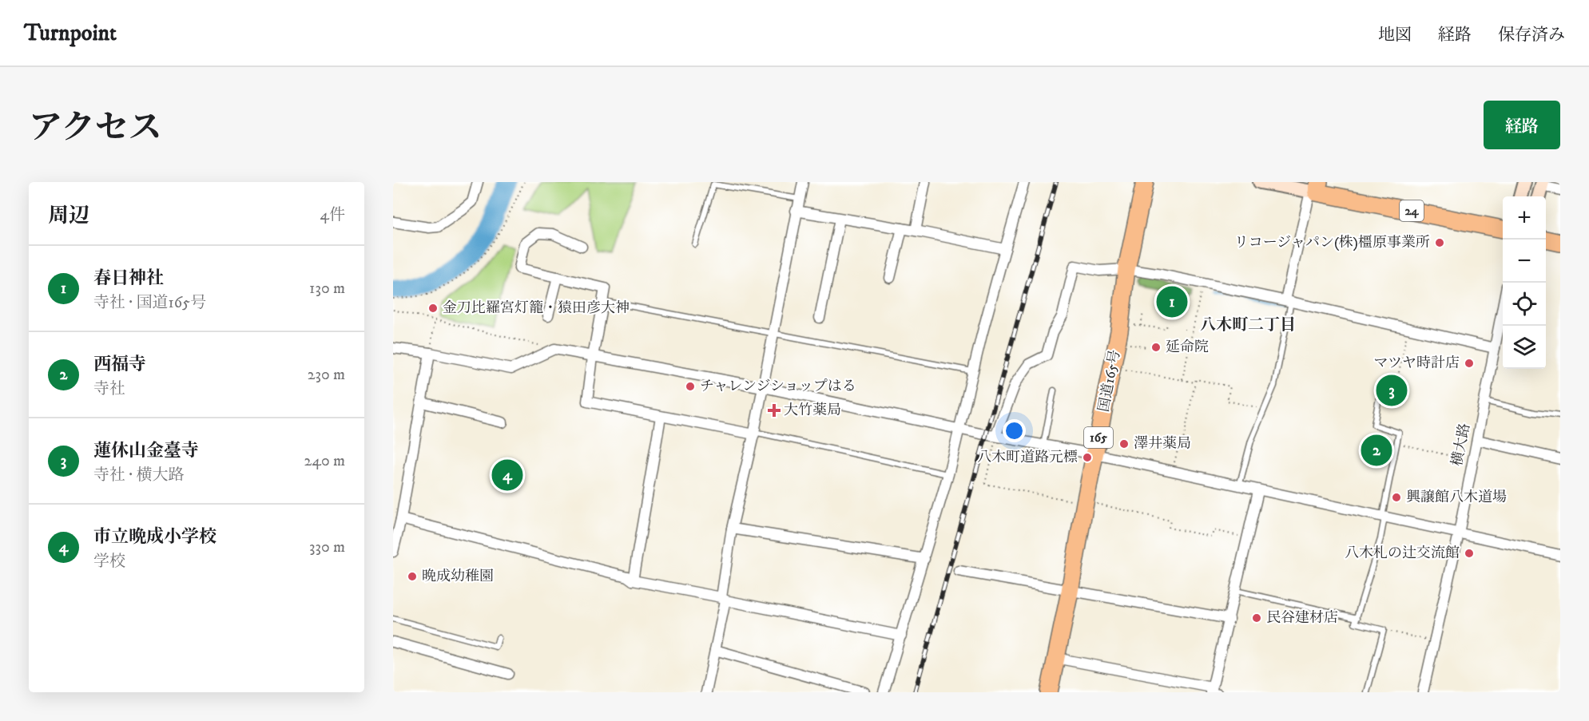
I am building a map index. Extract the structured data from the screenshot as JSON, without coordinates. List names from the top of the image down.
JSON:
{
  "streets": {
    "highway": ["24", "国道165号", "165"],
    "street": ["横大路"]
  },
  "districts": ["八木町二丁目"],
  "places": {
    "other": [
      "リコージャパン(株)橿原事業所",
      "金刀比羅宮灯籠・猿田彦大神",
      "延命院",
      "マツヤ時計店",
      "チャレンジショップはる",
      "澤井薬局",
      "八木町道路元標",
      "興譲館八木道場",
      "八木札の辻交流館",
      "晩成幼稚園",
      "民谷建材店"
    ],
    "health": ["大竹薬局"]
  },
  "page": {
    "header": "Turnpoint",
    "nav": ["地図", "経路", "保存済み"],
    "title": "アクセス",
    "buttons": "経路",
    "heading": ["周辺", "4件"],
    "map_buttons": ["+", "−"],
    "list": [
      {
        "mark": "1",
        "name": "春日神社",
        "note": "寺社 · 国道165号",
        "value": "130 m"
      },
      {
        "mark": "2",
        "name": "西福寺",
        "note": "寺社",
        "value": "230 m"
      },
      {
        "mark": "3",
        "name": "蓮休山金臺寺",
        "note": "寺社 · 横大路",
        "value": "240 m"
      },
      {
        "mark": "4",
        "name": "市立晩成小学校",
        "note": "学校",
        "value": "330 m"
      }
    ],
    "pins": [
      "1",
      "3",
      "2",
      "4"
    ]
  }
}
